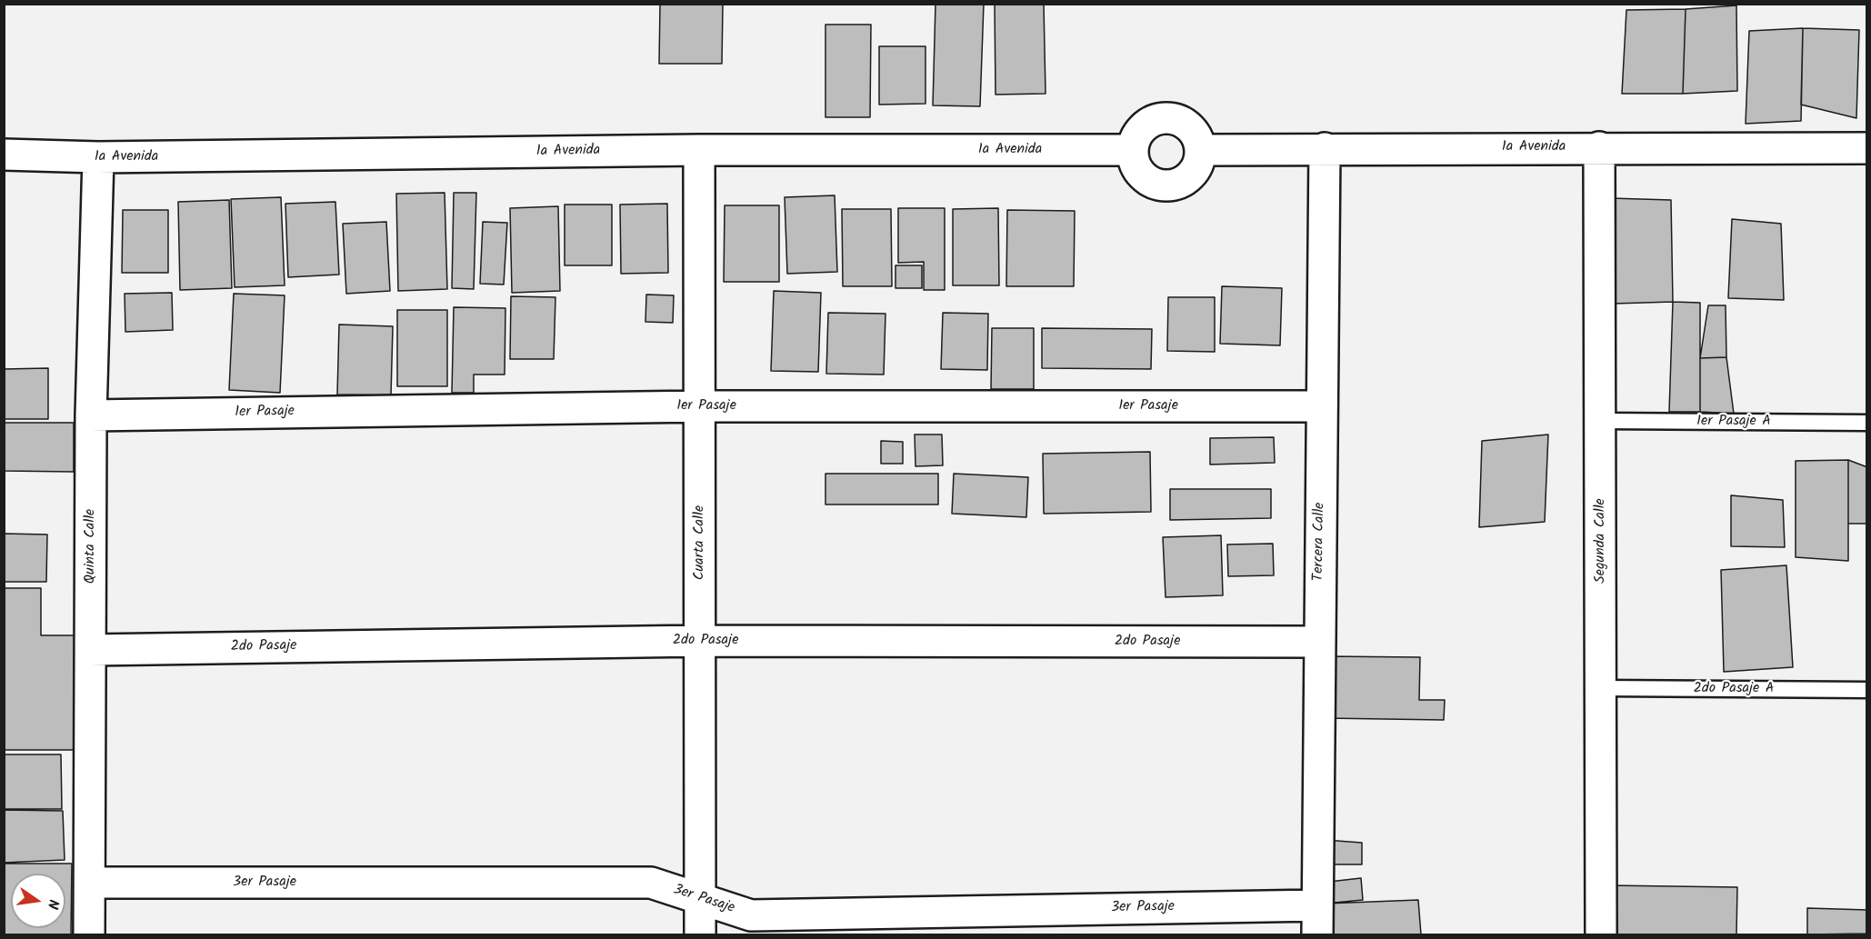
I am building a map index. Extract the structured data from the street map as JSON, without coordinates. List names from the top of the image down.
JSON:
{
  "streets": {
    "street": [
      "1a Avenida",
      "1er Pasaje",
      "Segunda Calle",
      "Tercera Calle",
      "Cuarta Calle",
      "Quinta Calle",
      "2do Pasaje",
      "3er Pasaje"
    ],
    "lane": ["1er Pasaje A", "2do Pasaje A"]
  },
  "crossings": [
    ["1a Avenida", "Segunda Calle"],
    ["1a Avenida", "Tercera Calle"],
    ["1a Avenida", "Cuarta Calle"],
    ["1a Avenida", "Quinta Calle"],
    ["1er Pasaje", "Tercera Calle"],
    ["1er Pasaje", "Cuarta Calle"],
    ["1er Pasaje", "Quinta Calle"],
    ["1er Pasaje A", "Segunda Calle"],
    ["Segunda Calle", "2do Pasaje A"],
    ["Tercera Calle", "2do Pasaje"],
    ["Tercera Calle", "3er Pasaje"],
    ["Cuarta Calle", "2do Pasaje"],
    ["Cuarta Calle", "3er Pasaje"],
    ["Quinta Calle", "2do Pasaje"],
    ["Quinta Calle", "3er Pasaje"]
  ],
  "north": "right"
}
